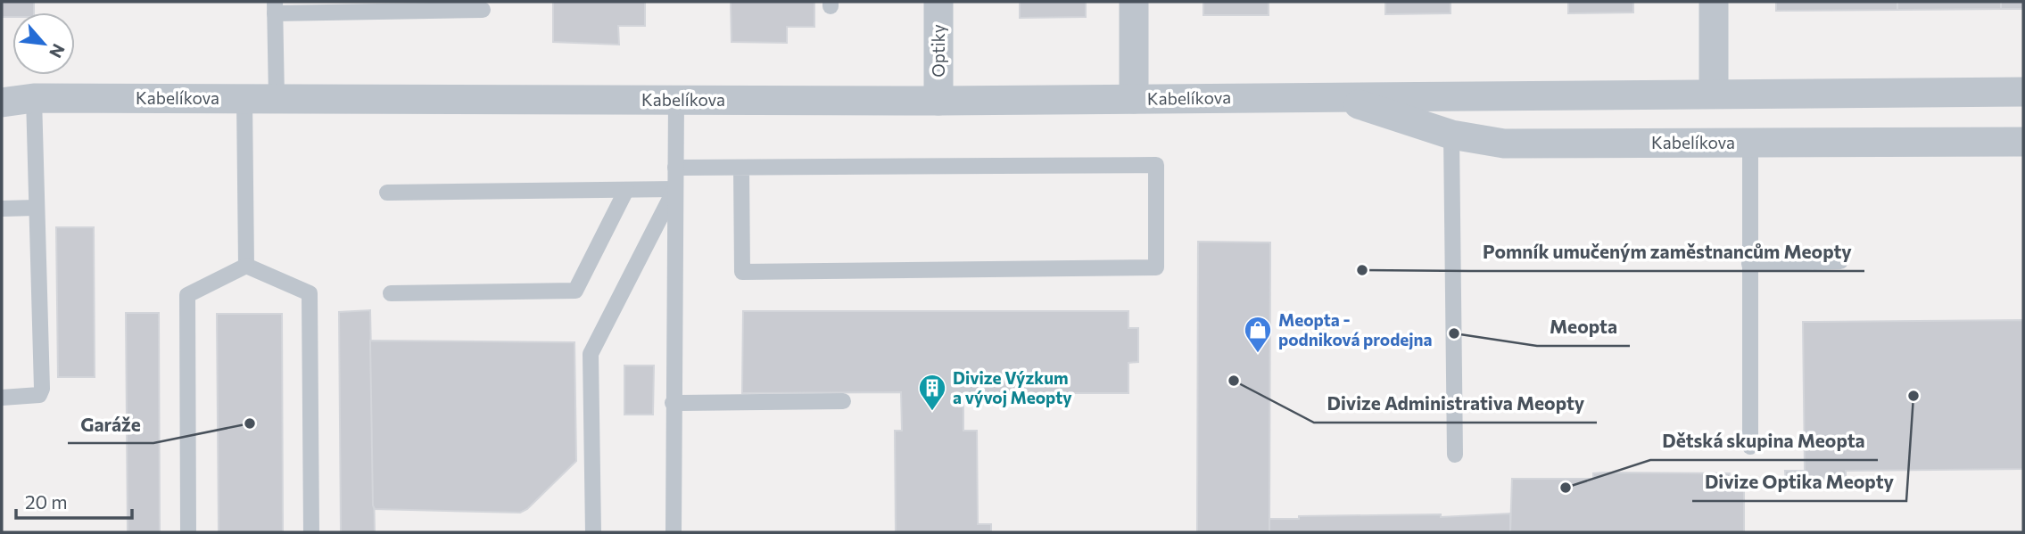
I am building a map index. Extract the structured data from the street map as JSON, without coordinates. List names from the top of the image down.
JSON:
{
  "streets": {
    "street": ["Optiky", "Kabelíkova"]
  },
  "crossings": [
    ["Optiky", "Kabelíkova"]
  ],
  "places": {
    "other": [
      "Pomník umučeným zaměstnancům Meopty",
      "Meopta",
      "Divize Administrativa Meopty",
      "Divize Optika Meopty",
      "Garáže",
      "Dětská skupina Meopta"
    ],
    "shop": ["Meopta - podniková prodejna"],
    "building": ["Divize Výzkum a vývoj Meopty"]
  },
  "scale_bar": "20 m",
  "north": "bottom right"
}
